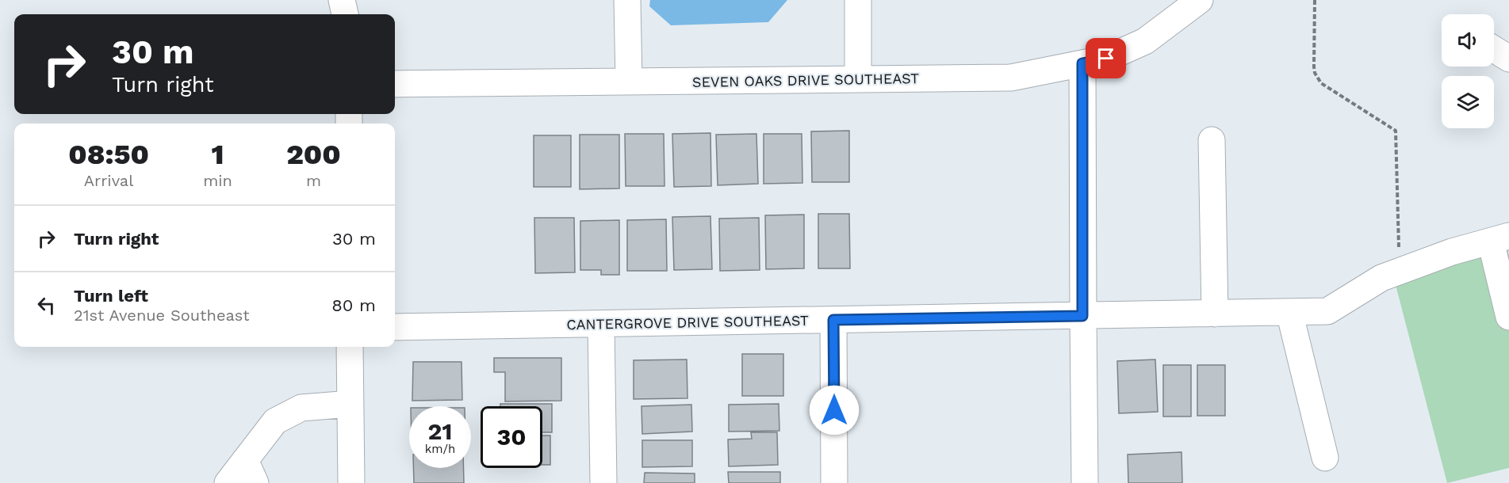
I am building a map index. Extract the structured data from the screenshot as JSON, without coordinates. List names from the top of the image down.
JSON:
{
  "streets": {
    "street": ["SEVEN OAKS DRIVE SOUTHEAST", "CANTERGROVE DRIVE SOUTHEAST"]
  },
  "page": {
    "turn": ["30 m", "Turn right"],
    "eta": [
      "08:50",
      "Arrival",
      "1",
      "min",
      "200",
      "m"
    ],
    "list": [
      {
        "name": "Turn right",
        "value": "30 m"
      },
      {
        "name": "Turn left",
        "note": "21st Avenue Southeast",
        "value": "80 m"
      }
    ],
    "speed": "21 km/h",
    "limit": "30"
  }
}
